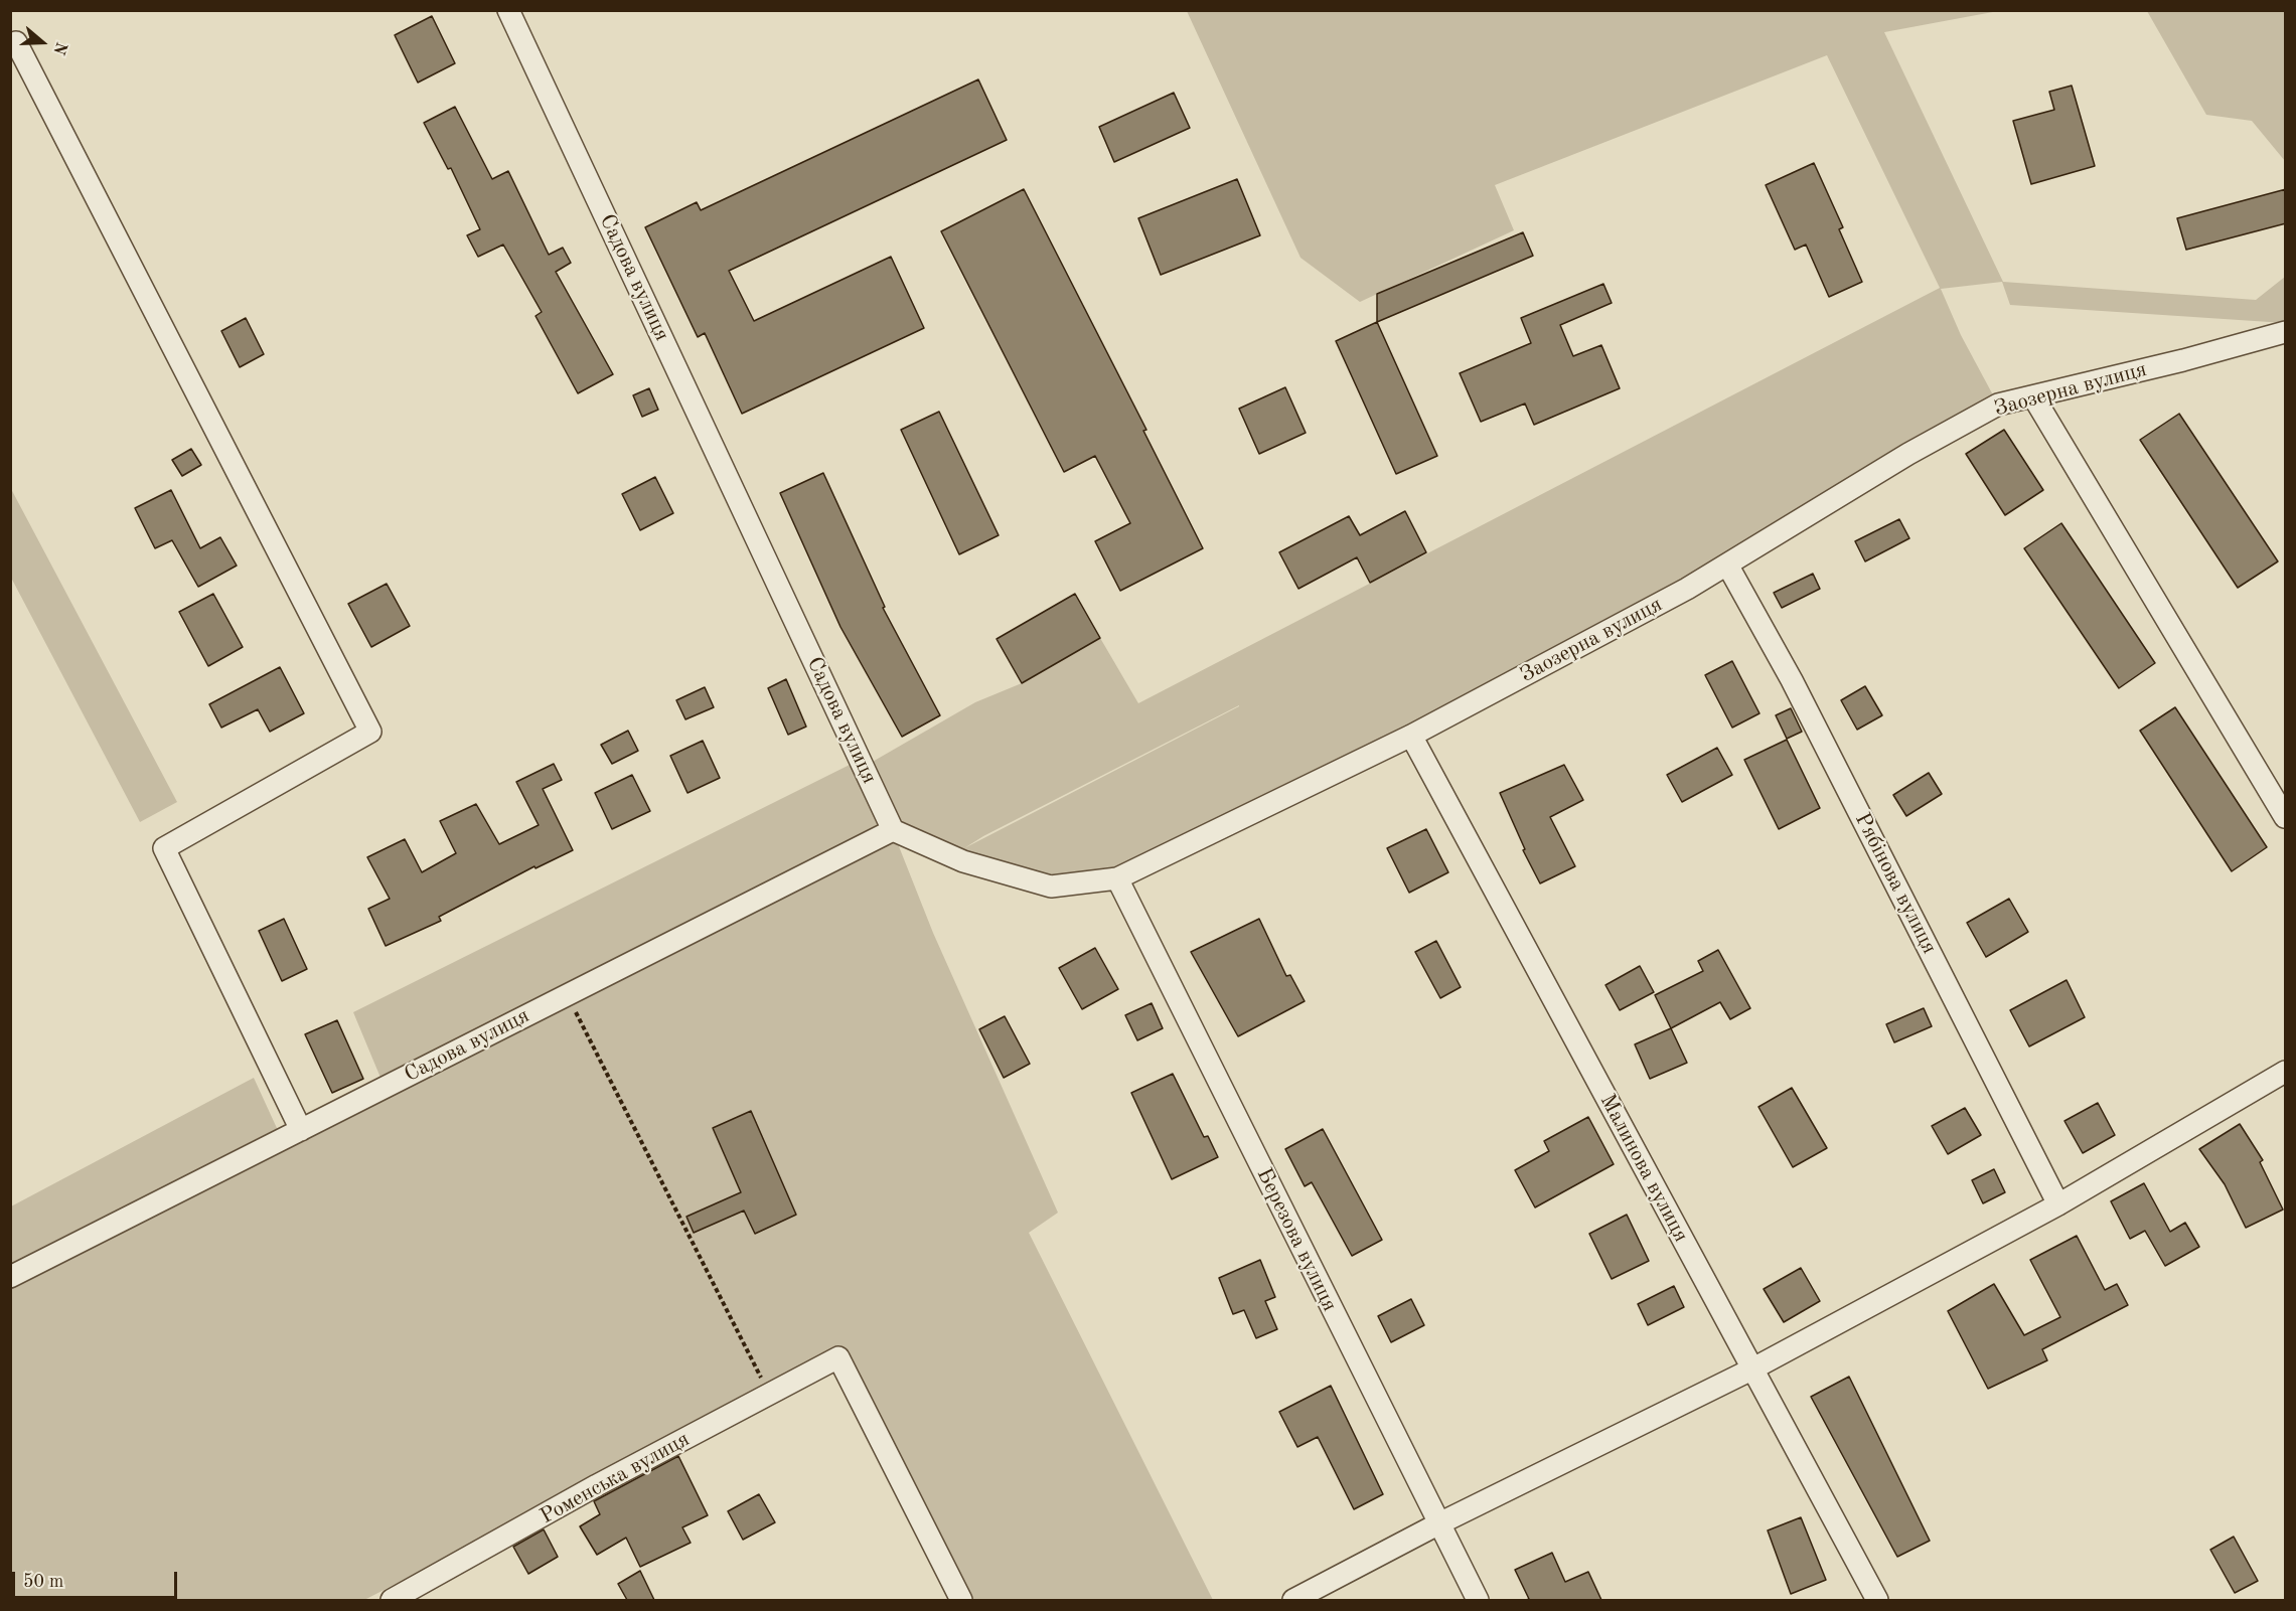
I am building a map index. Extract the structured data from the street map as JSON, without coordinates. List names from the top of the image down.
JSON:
{
  "streets": {
    "street": [
      "Садова вулиця",
      "Заозерна вулиця",
      "Рябінова вулиця",
      "Малинова вулиця",
      "Березова вулиця",
      "Роменська вулиця"
    ]
  },
  "crossings": [
    ["Садова вулиця", "Заозерна вулиця"],
    ["Заозерна вулиця", "Рябінова вулиця"],
    ["Заозерна вулиця", "Малинова вулиця"],
    ["Заозерна вулиця", "Березова вулиця"]
  ],
  "scale_bar": "50 m",
  "north": "right"
}
